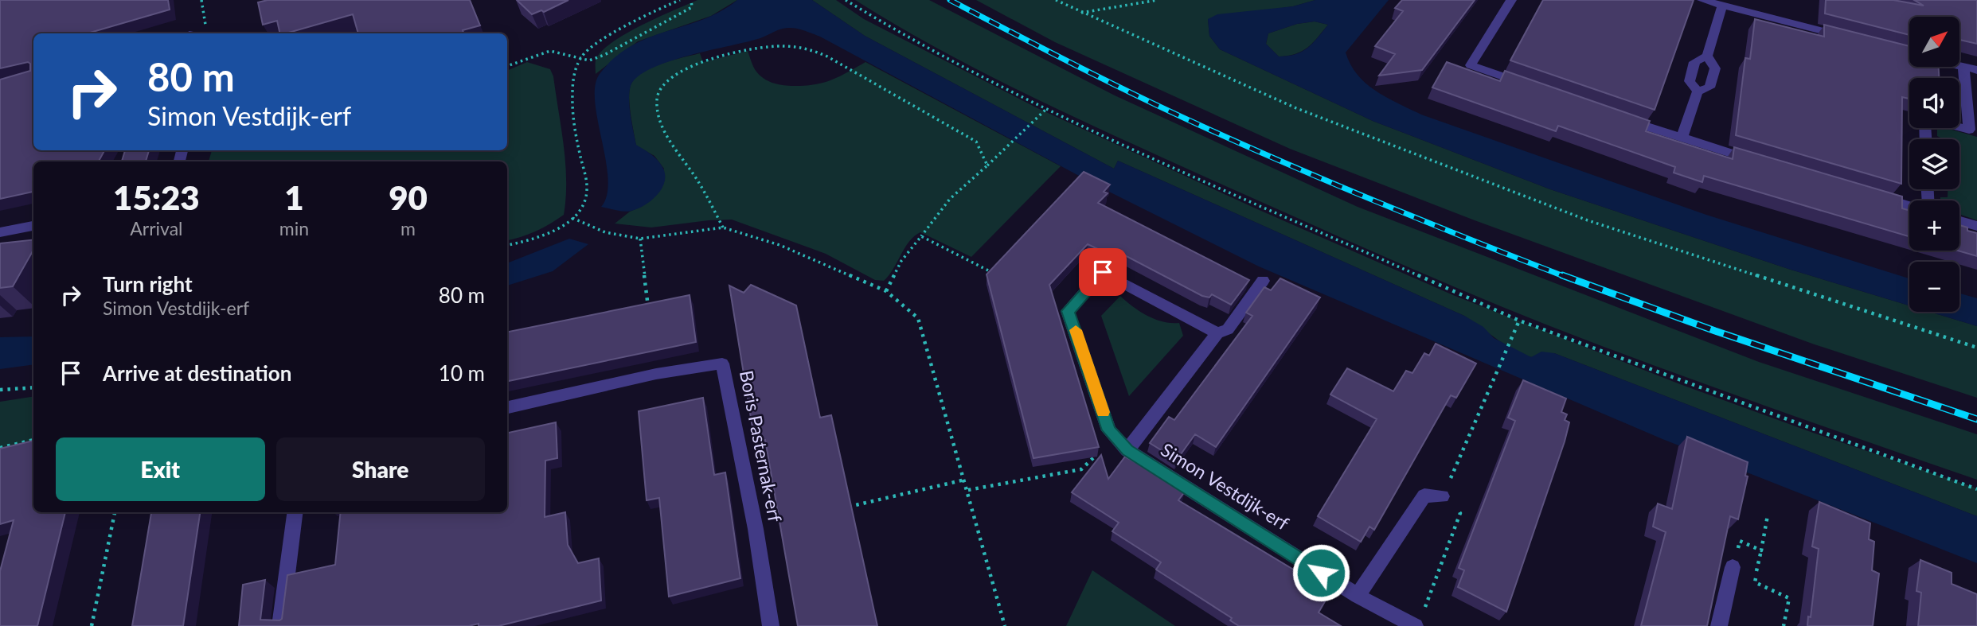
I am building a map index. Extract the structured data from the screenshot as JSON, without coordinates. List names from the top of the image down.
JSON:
{
  "streets": {
    "street": ["Boris Pasternak-erf", "Simon Vestdijk-erf"]
  },
  "north": "top right",
  "page": {
    "map_buttons": ["+", "−"],
    "turn": ["80 m", "Simon Vestdijk-erf"],
    "eta": [
      "15:23",
      "Arrival",
      "1",
      "min",
      "90",
      "m"
    ],
    "list": [
      {
        "name": "Turn right",
        "note": "Simon Vestdijk-erf",
        "value": "80 m"
      },
      {
        "name": "Arrive at destination",
        "value": "10 m"
      }
    ],
    "buttons": ["Exit", "Share"]
  }
}
